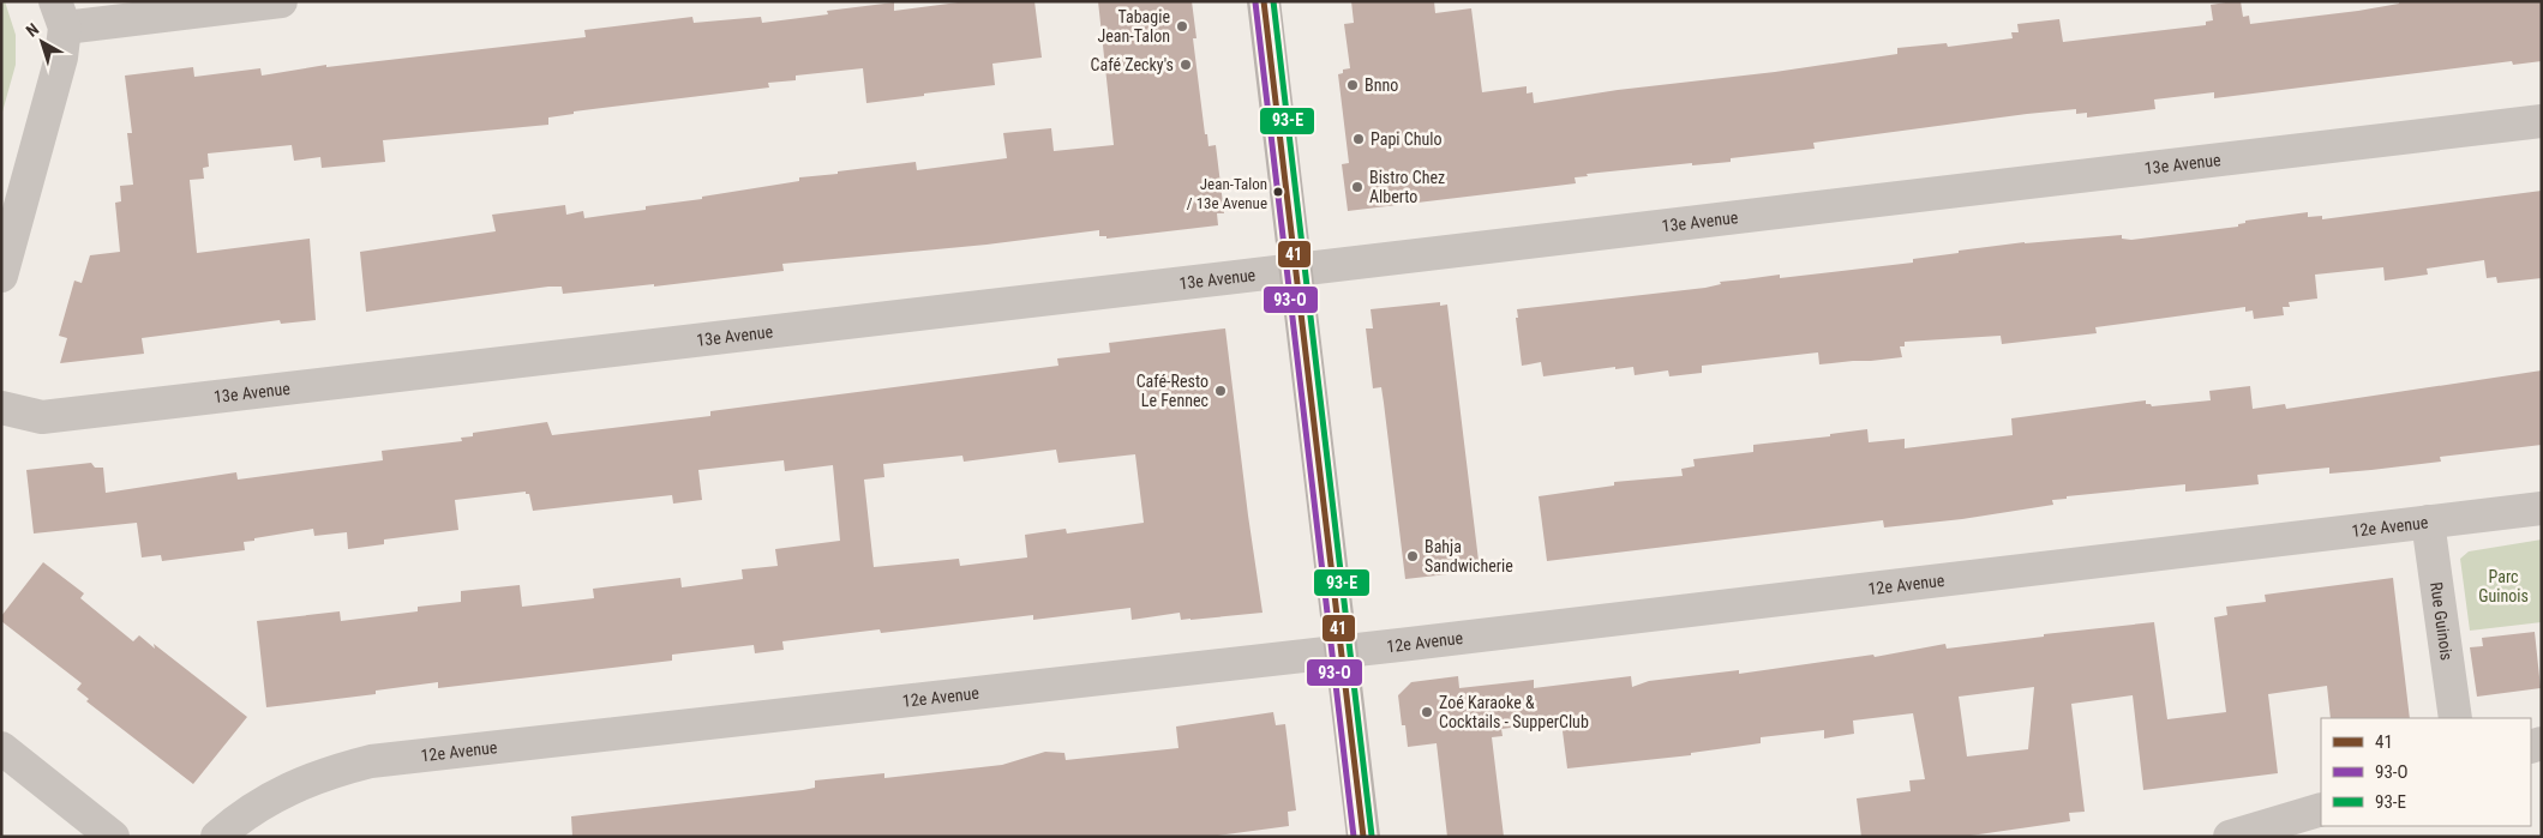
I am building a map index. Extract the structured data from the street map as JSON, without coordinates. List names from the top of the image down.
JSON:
{
  "streets": {
    "street": ["13e Avenue", "12e Avenue", "Rue Guinois"]
  },
  "crossings": [
    ["12e Avenue", "Rue Guinois"]
  ],
  "parks": ["Parc Guinois"],
  "places": [
    "Tabagie Jean-Talon",
    "Café Zecky's",
    "Bnno",
    "Papi Chulo",
    "Bistro Chez Alberto",
    "Jean-Talon / 13e Avenue",
    "Café-Resto Le Fennec",
    "Bahja Sandwicherie",
    "Zoé Karaoke & Cocktails - SupperClub"
  ],
  "lines": ["transit line 41", "transit line 93-E", "transit line 93-O"],
  "legend": ["41", "93-O", "93-E"],
  "north": "top left"
}
